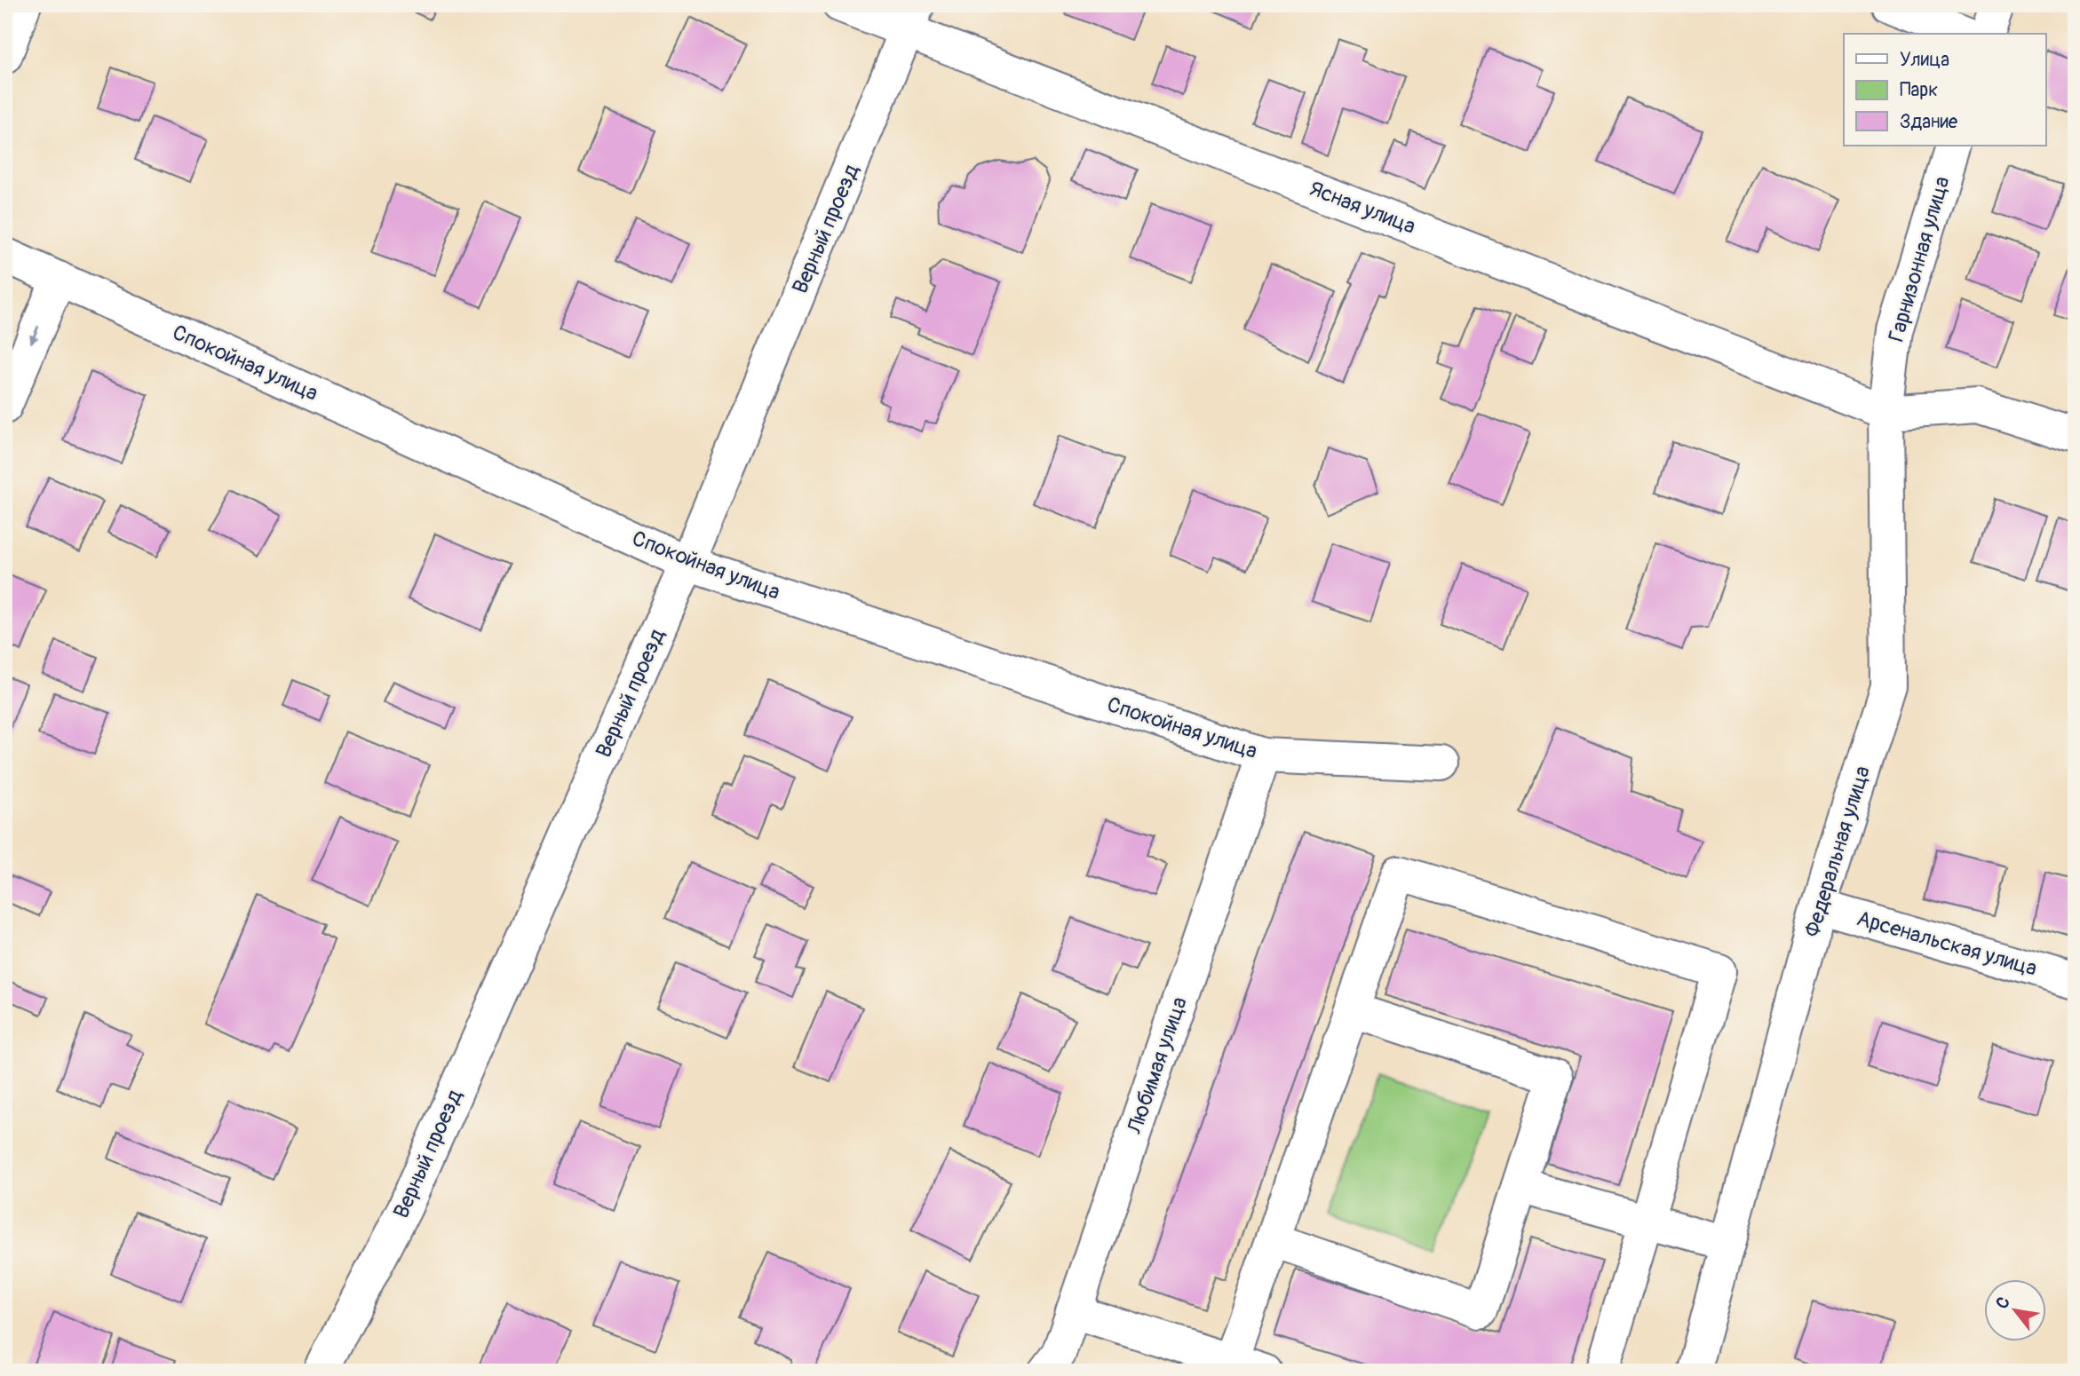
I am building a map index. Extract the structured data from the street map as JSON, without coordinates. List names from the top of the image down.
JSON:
{
  "streets": {
    "street": [
      "Ясная улица",
      "Верный проезд",
      "Гарнизонная улица",
      "Спокойная улица",
      "Федеральная улица",
      "Арсенальская улица",
      "Любимая улица"
    ]
  },
  "crossings": [
    ["Ясная улица", "Верный проезд"],
    ["Ясная улица", "Гарнизонная улица"],
    ["Ясная улица", "Федеральная улица"],
    ["Верный проезд", "Спокойная улица"],
    ["Гарнизонная улица", "Федеральная улица"],
    ["Спокойная улица", "Любимая улица"],
    ["Федеральная улица", "Арсенальская улица"]
  ],
  "legend": ["Улица", "Парк", "Здание"],
  "north": "top left"
}
